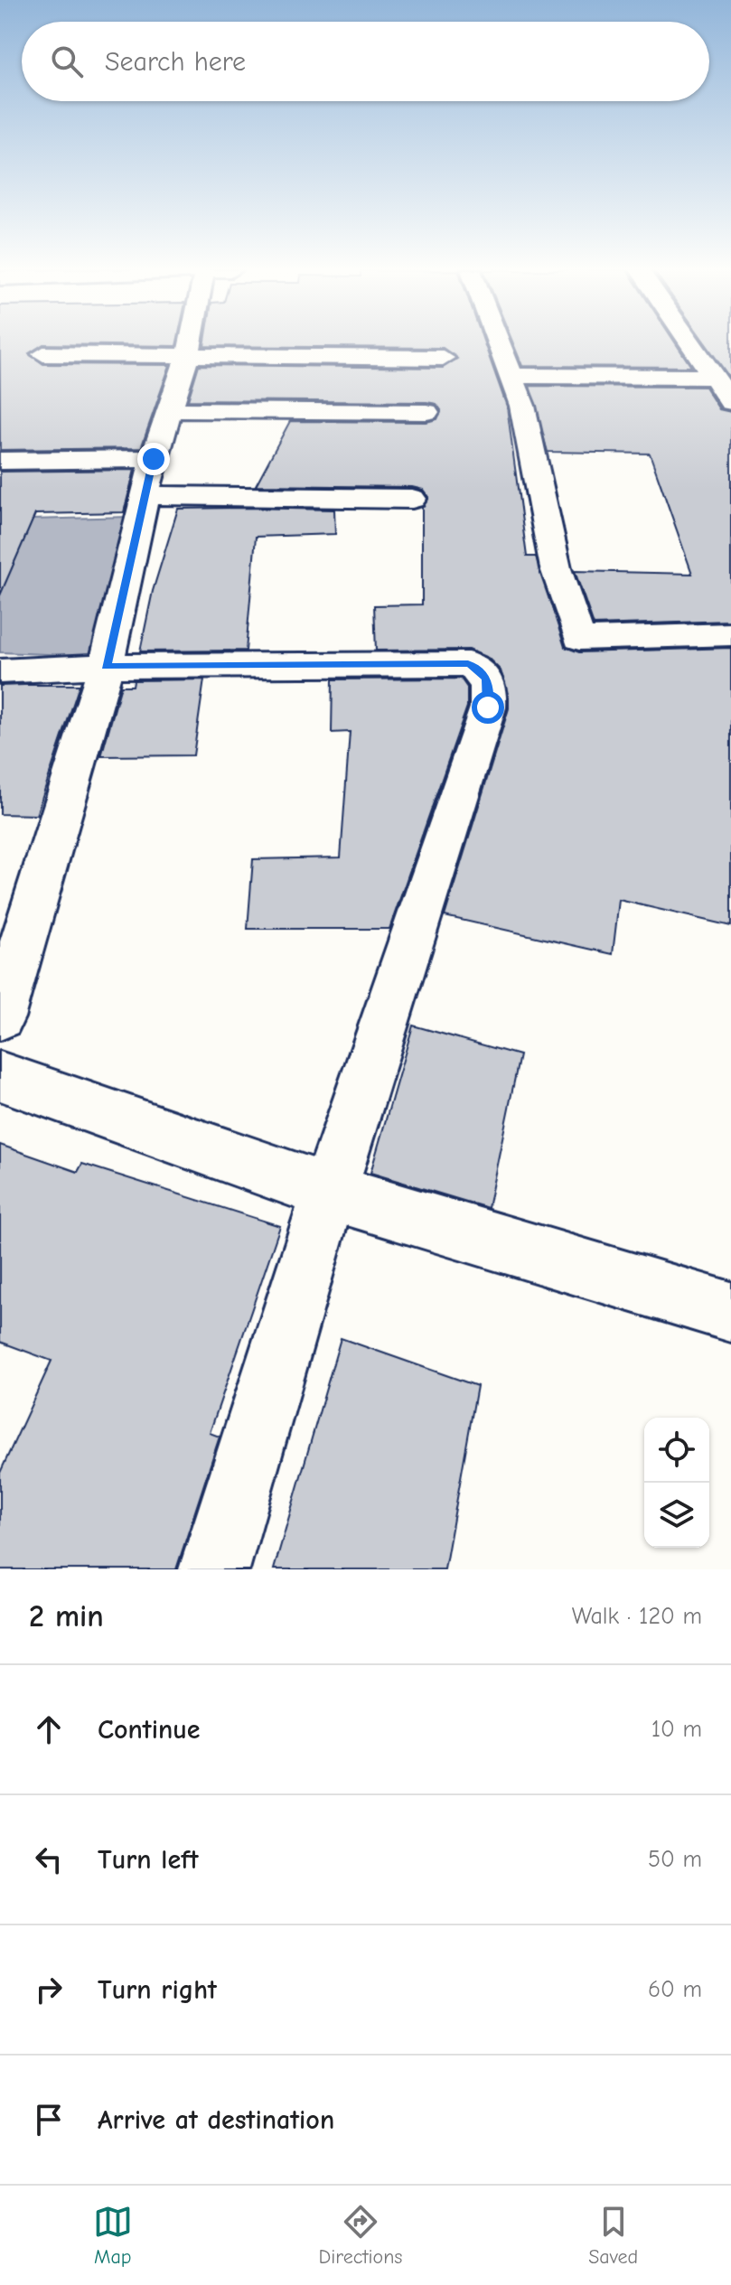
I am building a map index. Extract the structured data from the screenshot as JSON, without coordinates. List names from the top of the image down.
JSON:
{
  "page": {
    "search": "Search here",
    "heading": ["2 min", "Walk · 120 m"],
    "list": [
      ["Continue", "10 m"],
      ["Turn left", "50 m"],
      ["Turn right", "60 m"],
      "Arrive at destination"
    ],
    "nav": ["Map", "Directions", "Saved"]
  }
}
